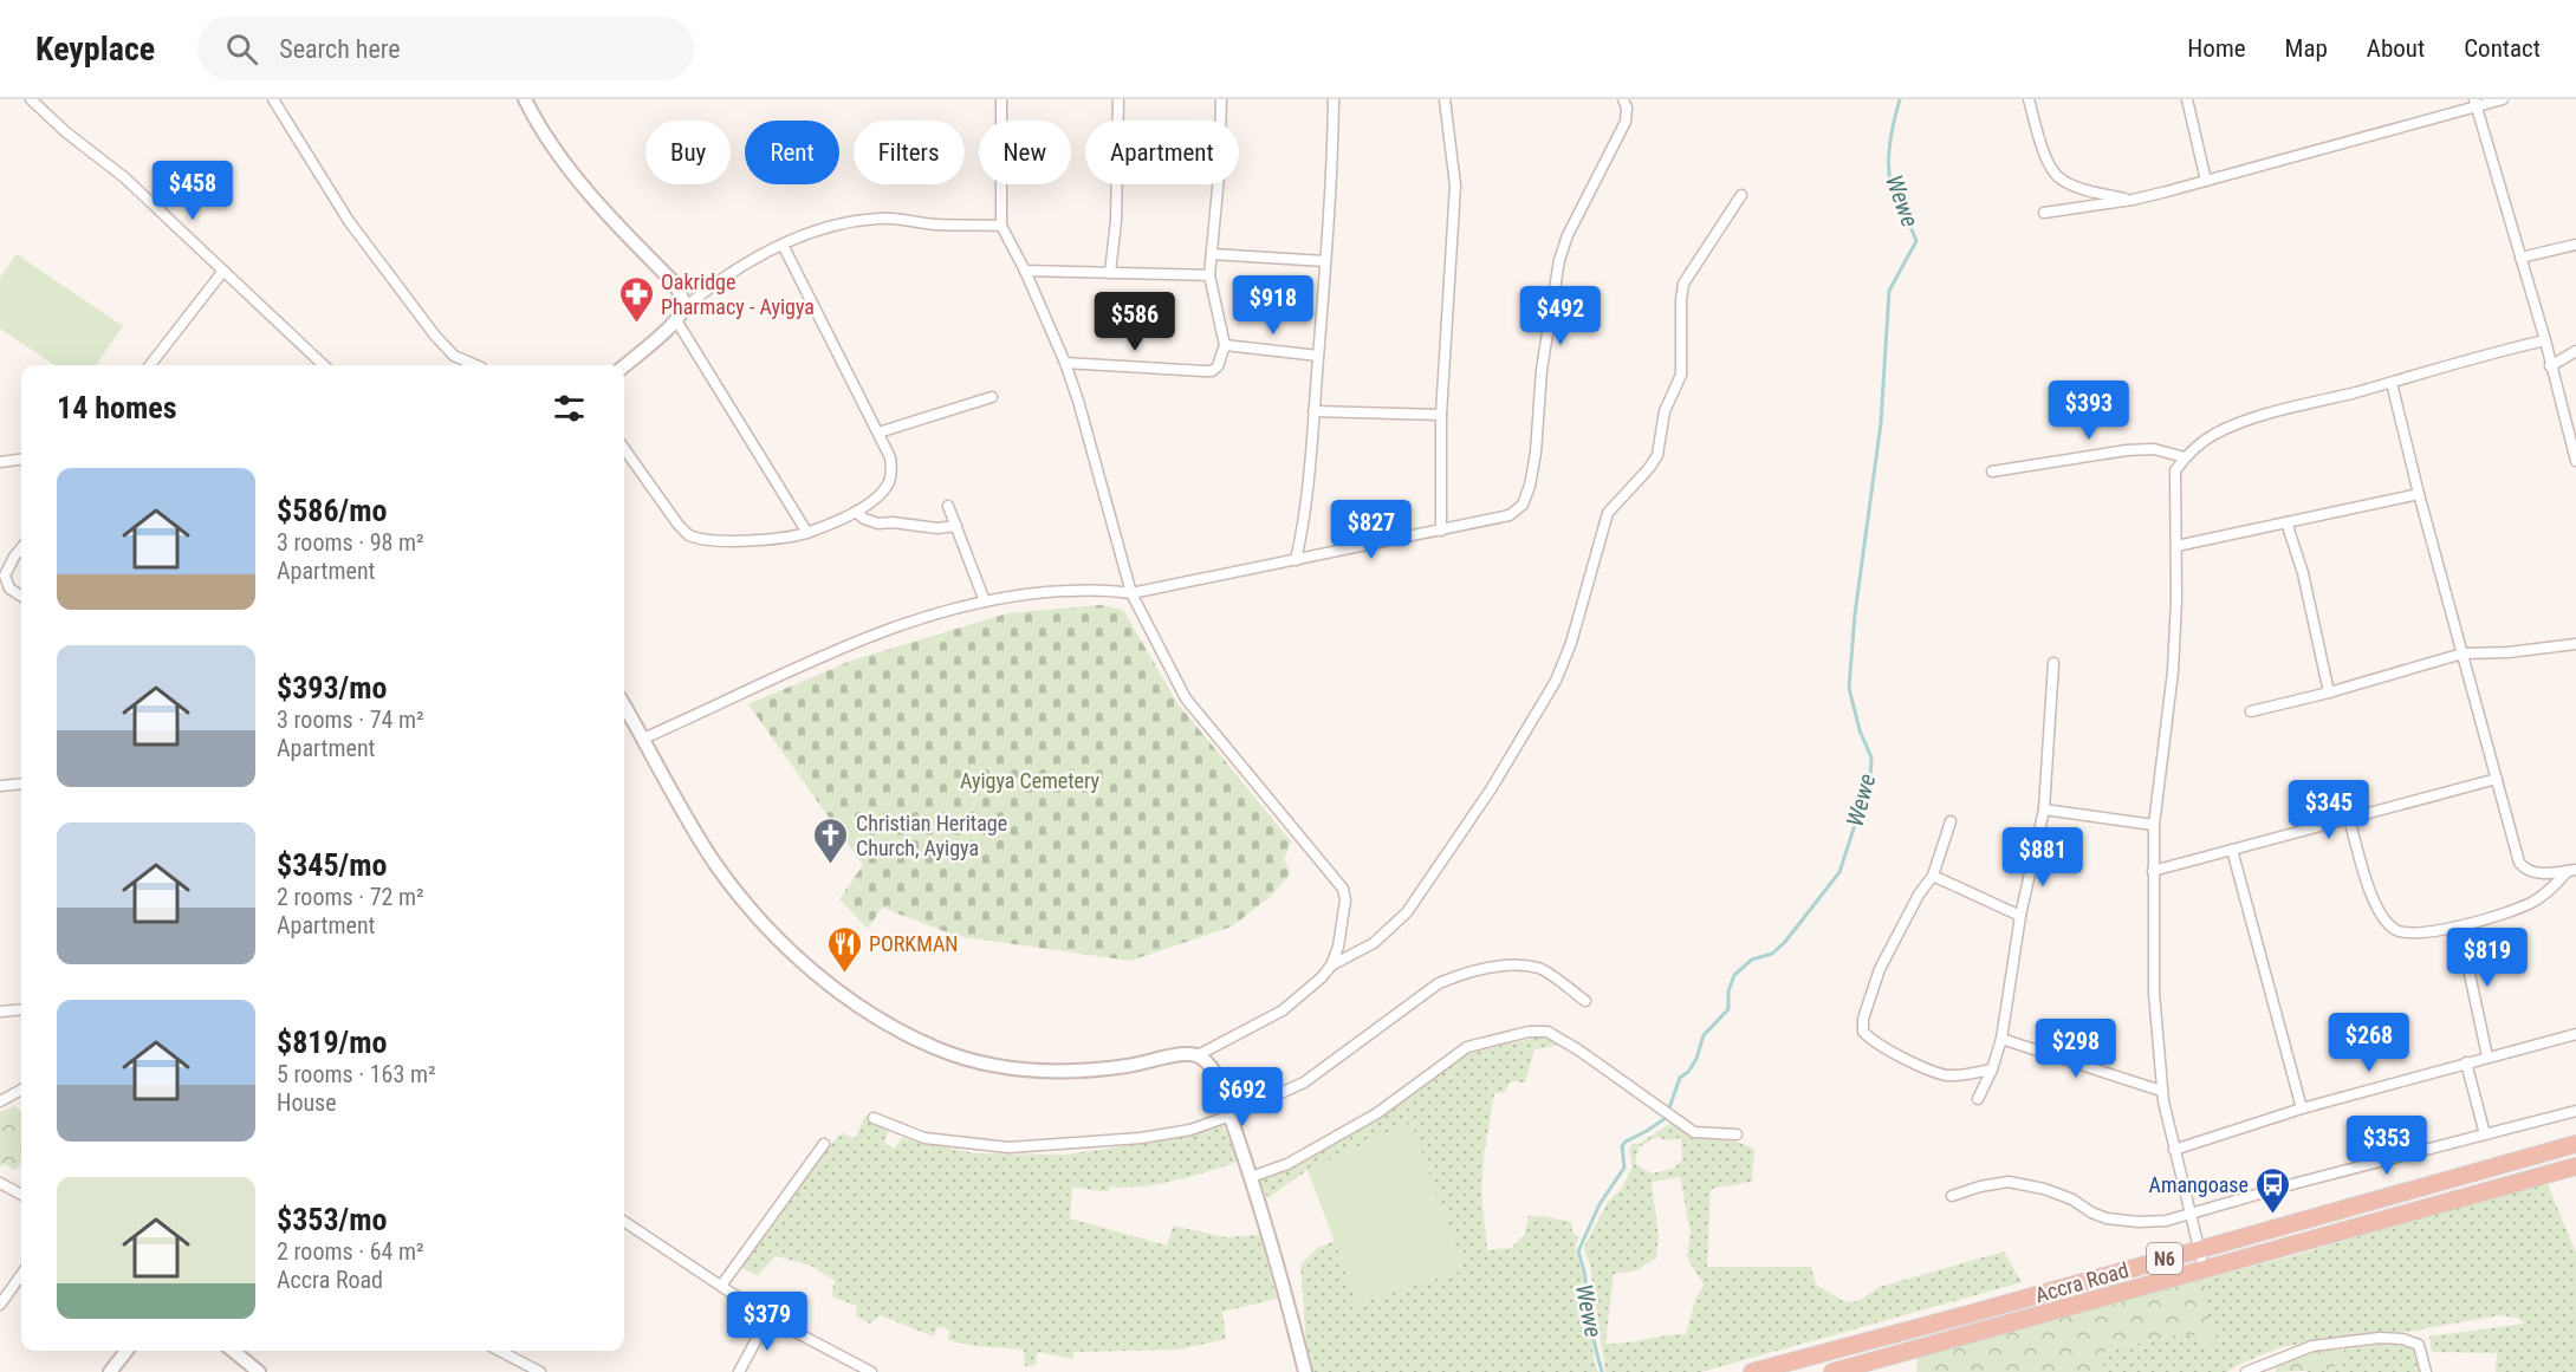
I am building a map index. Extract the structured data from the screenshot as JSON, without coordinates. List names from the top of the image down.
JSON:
{
  "streets": {
    "highway": ["N6", "Accra Road"]
  },
  "water": ["Wewe"],
  "parks": ["Ayigya Cemetery"],
  "places": {
    "pharmacy": ["Oakridge Pharmacy - Ayigya"],
    "church": ["Christian Heritage Church, Ayigya"],
    "restaurant": ["PORKMAN"],
    "bus stop": ["Amangoase"]
  },
  "page": {
    "header": "Keyplace",
    "search": "Search here",
    "nav": [
      "Home",
      "Map",
      "About",
      "Contact"
    ],
    "chip": [
      "Buy",
      "Rent",
      "Filters",
      "New",
      "Apartment"
    ],
    "price": [
      "$458",
      "$918",
      "$492",
      "$586",
      "$393",
      "$827",
      "$345",
      "$881",
      "$819",
      "$268",
      "$298",
      "$692",
      "$353",
      "$379"
    ],
    "heading": "14 homes",
    "list": [
      {
        "name": "$586/mo",
        "note": "3 rooms · 98 m² · Apartment"
      },
      {
        "name": "$393/mo",
        "note": "3 rooms · 74 m² · Apartment"
      },
      {
        "name": "$345/mo",
        "note": "2 rooms · 72 m² · Apartment"
      },
      {
        "name": "$819/mo",
        "note": "5 rooms · 163 m² · House"
      },
      {
        "name": "$353/mo",
        "note": "2 rooms · 64 m² · Accra Road"
      }
    ]
  }
}
